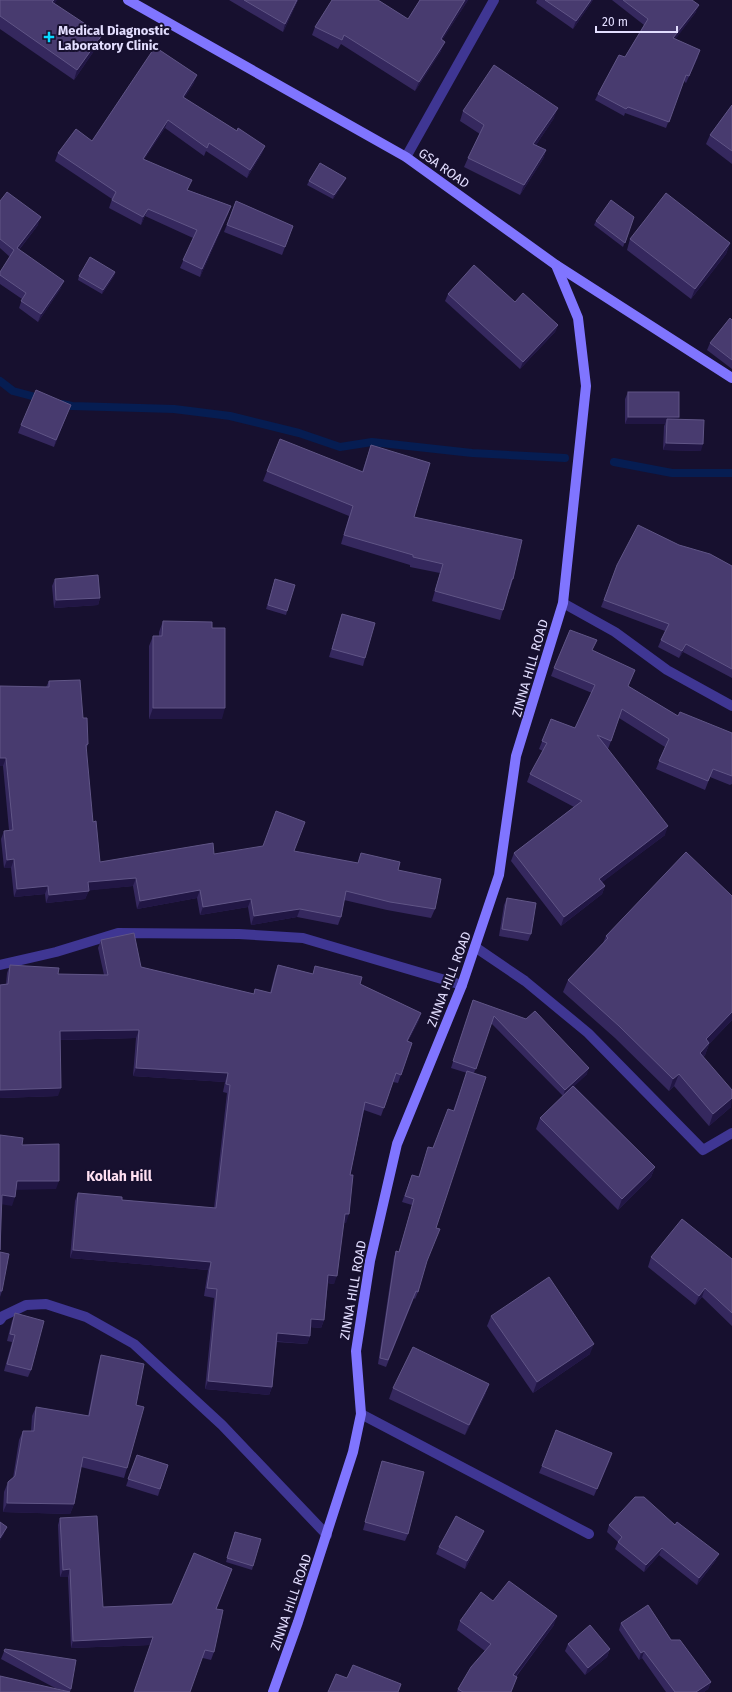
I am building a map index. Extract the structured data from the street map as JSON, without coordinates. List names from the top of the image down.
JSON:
{
  "streets": {
    "street": ["GSA ROAD", "ZINNA HILL ROAD"]
  },
  "crossings": [
    ["GSA ROAD", "ZINNA HILL ROAD"]
  ],
  "districts": ["Kollah Hill"],
  "places": {
    "health": ["Medical Diagnostic Laboratory Clinic"]
  },
  "scale_bar": "20 m"
}
